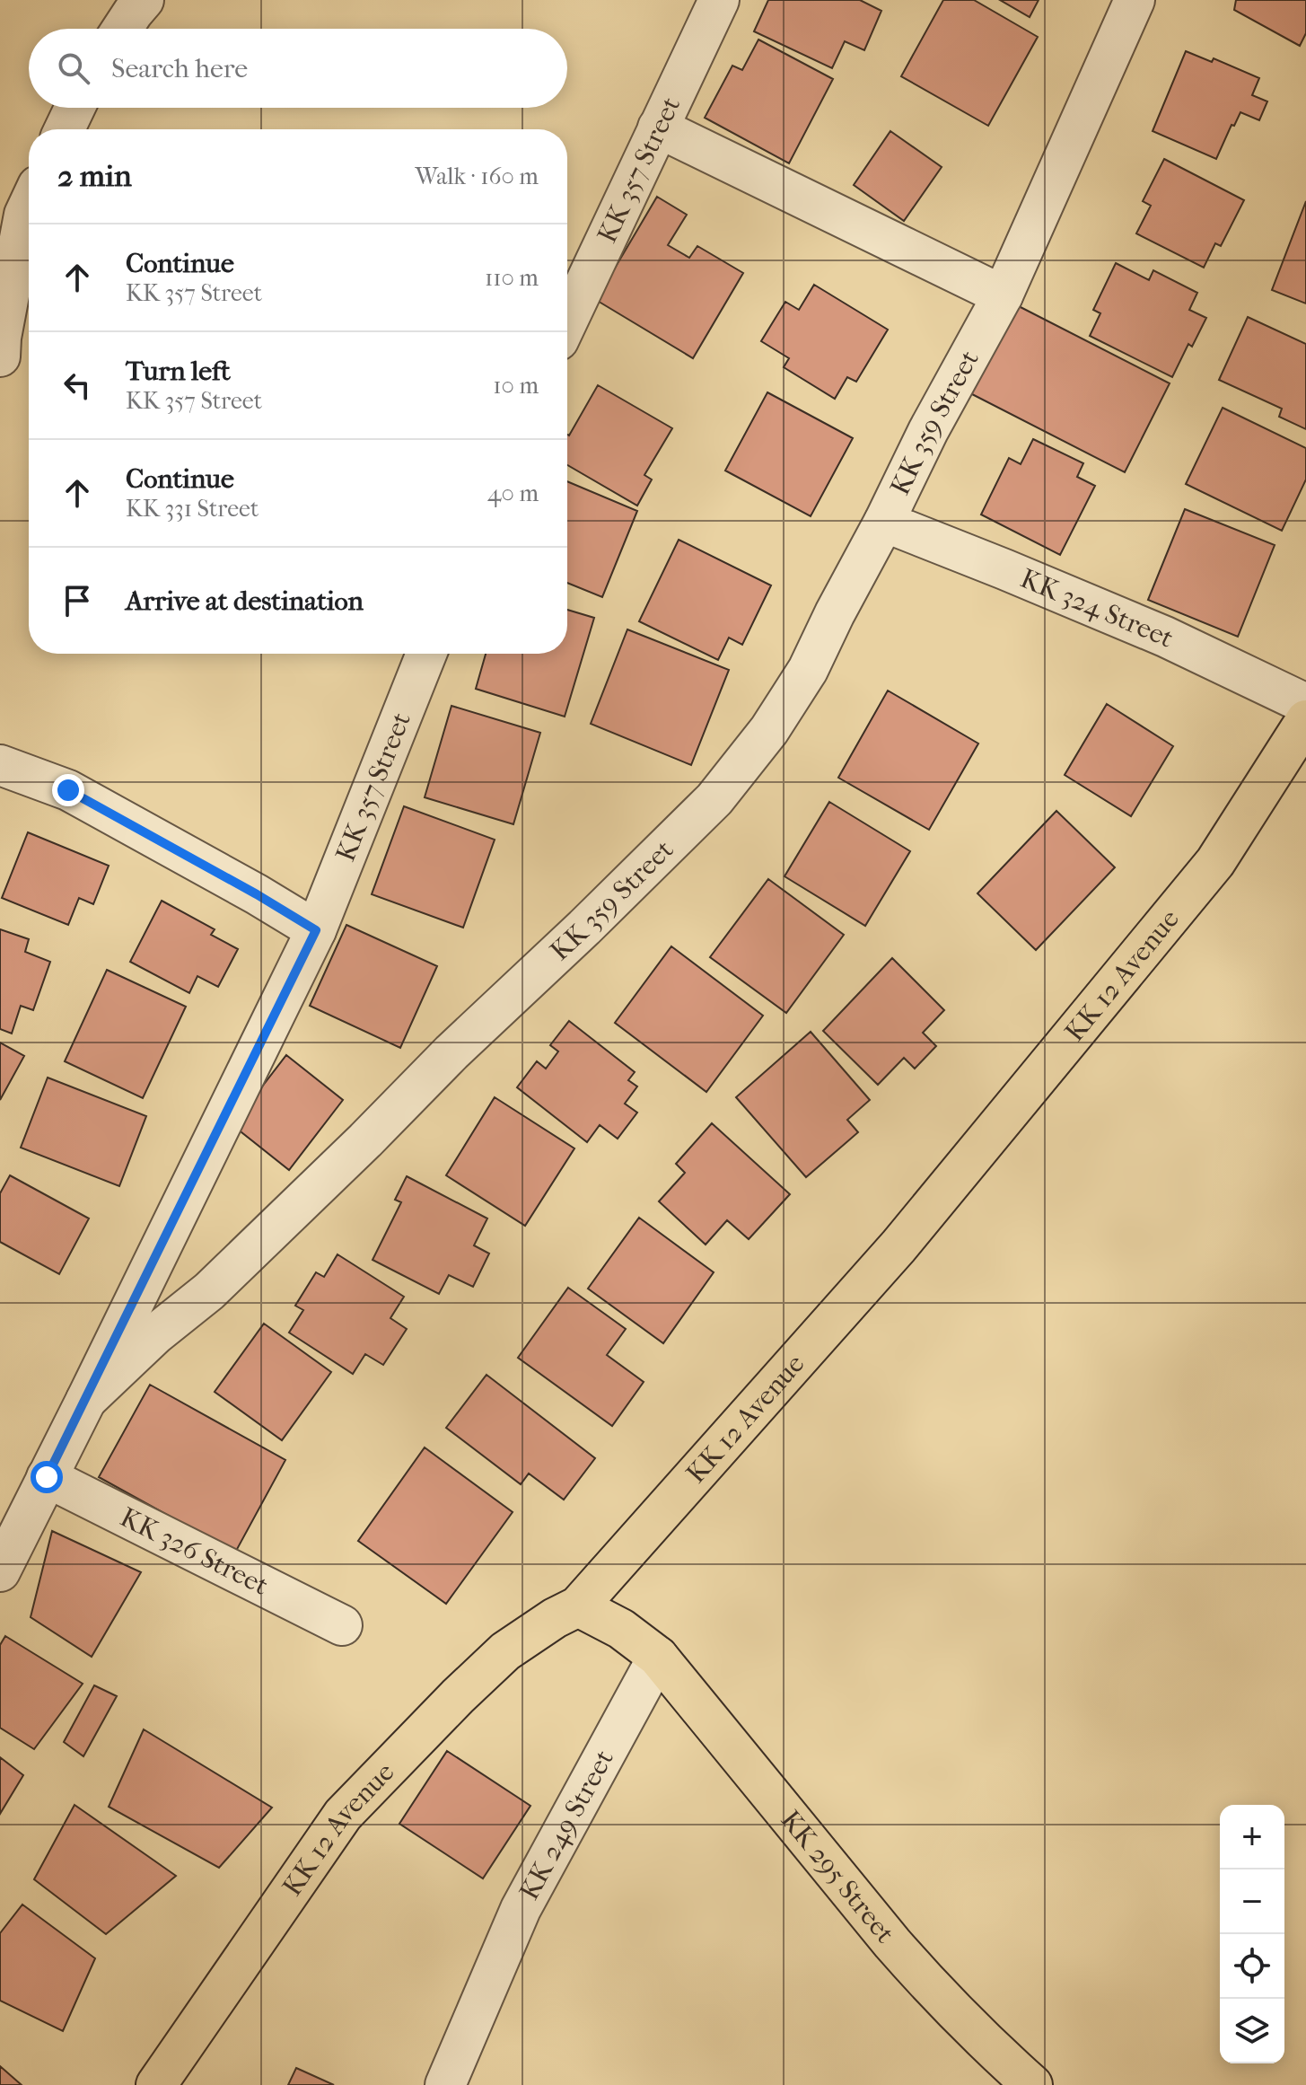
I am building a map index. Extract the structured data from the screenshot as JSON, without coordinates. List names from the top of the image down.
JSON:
{
  "streets": {
    "main road": ["KK 12 Avenue", "KK 295 Street"],
    "street": [
      "KK 357 Street",
      "KK 359 Street",
      "KK 324 Street",
      "KK 326 Street",
      "KK 249 Street"
    ]
  },
  "crossings": [
    ["KK 357 Street", "KK 359 Street"],
    ["KK 357 Street", "KK 326 Street"],
    ["KK 359 Street", "KK 324 Street"],
    ["KK 249 Street", "KK 295 Street"]
  ],
  "page": {
    "search": "Search here",
    "heading": ["2 min", "Walk · 160 m"],
    "list": [
      ["Continue", "KK 357 Street", "110 m"],
      ["Turn left", "KK 357 Street", "10 m"],
      ["Continue", "KK 331 Street", "40 m"],
      "Arrive at destination"
    ],
    "map_buttons": ["+", "−"]
  }
}
